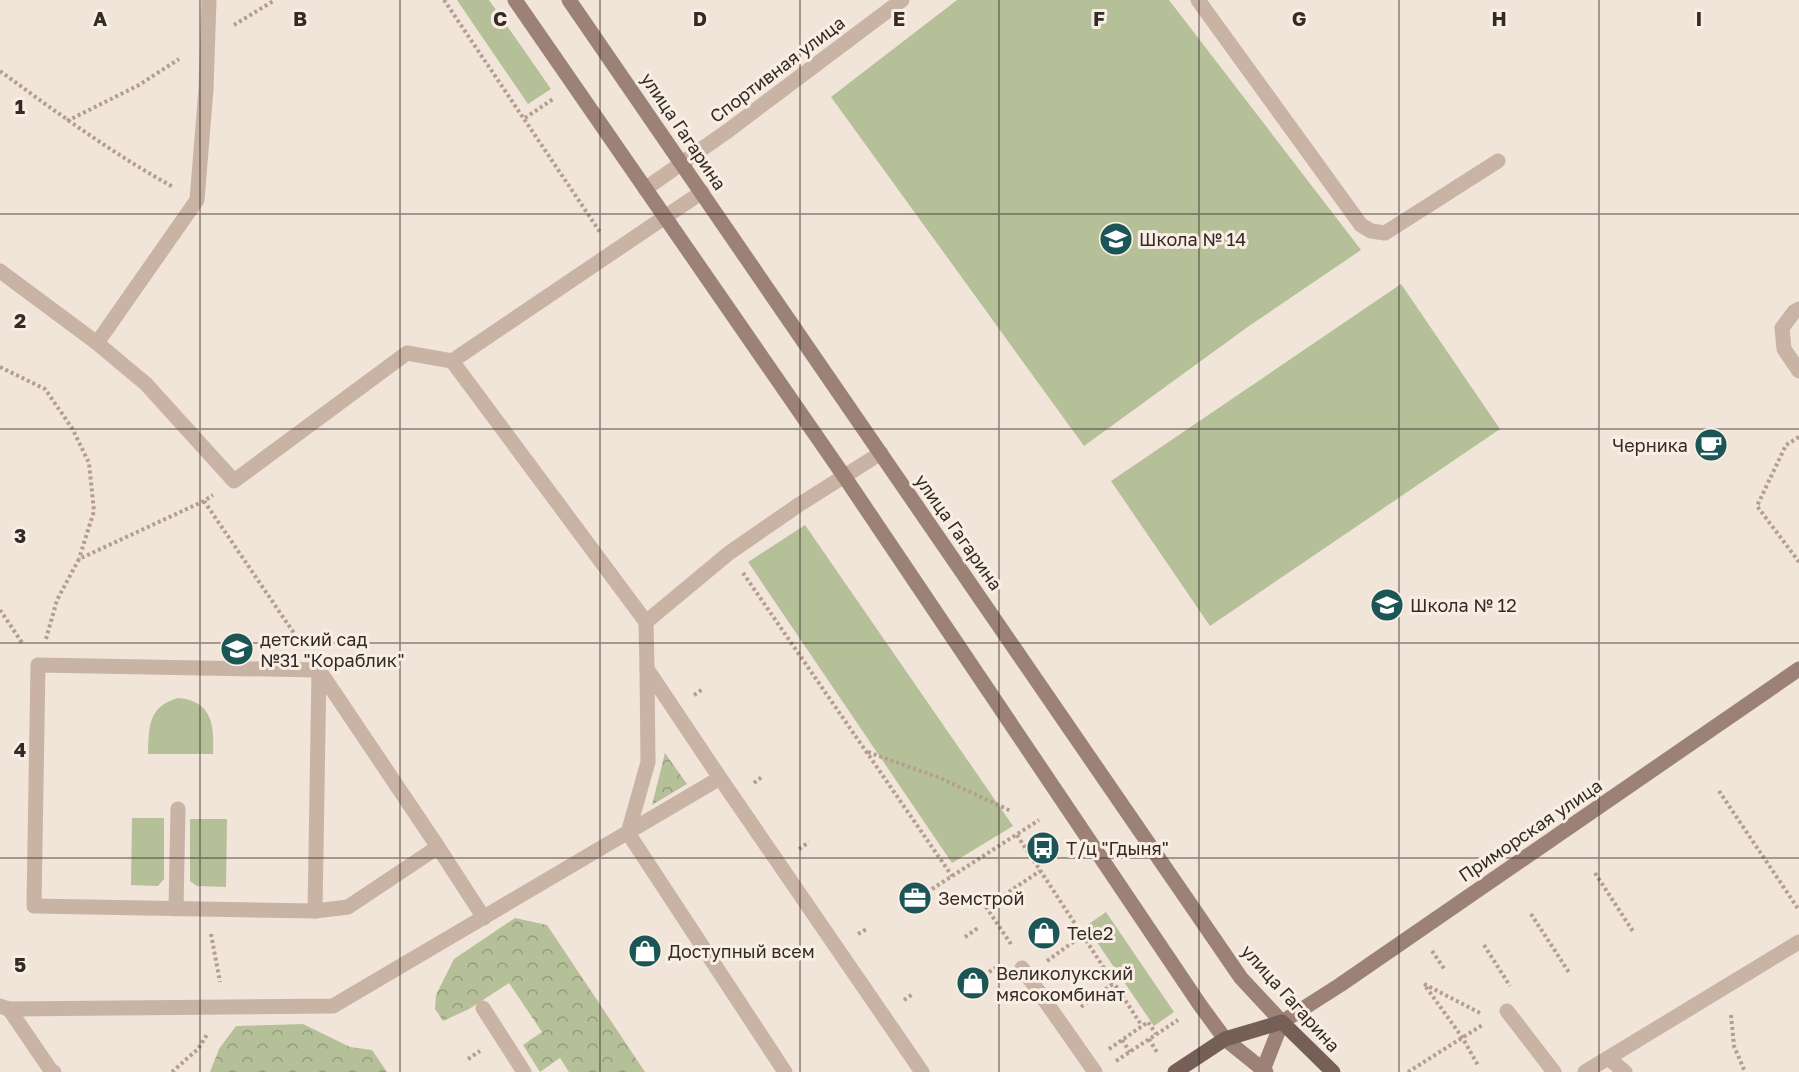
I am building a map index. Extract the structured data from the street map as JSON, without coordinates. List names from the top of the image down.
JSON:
{
  "streets": {
    "main road": ["улица Гагарина", "Приморская улица"],
    "street": ["Спортивная улица"]
  },
  "crossings": [
    ["Спортивная улица", "улица Гагарина"],
    ["улица Гагарина", "Приморская улица"]
  ],
  "places": {
    "school or university": ["Школа № 14", "Школа № 12", "детский сад №31 \"Кораблик\""],
    "cafe": ["Черника"],
    "bus stop": ["Т/ц \"Гдыня\""],
    "office": ["Земстрой"],
    "shop": ["Tele2", "Доступный всем", "Великолукский мясокомбинат"]
  },
  "grid": {
    "columns": [
      "A",
      "B",
      "C",
      "D",
      "E",
      "F",
      "G",
      "H",
      "I"
    ],
    "rows": [
      "1",
      "2",
      "3",
      "4",
      "5"
    ]
  }
}
